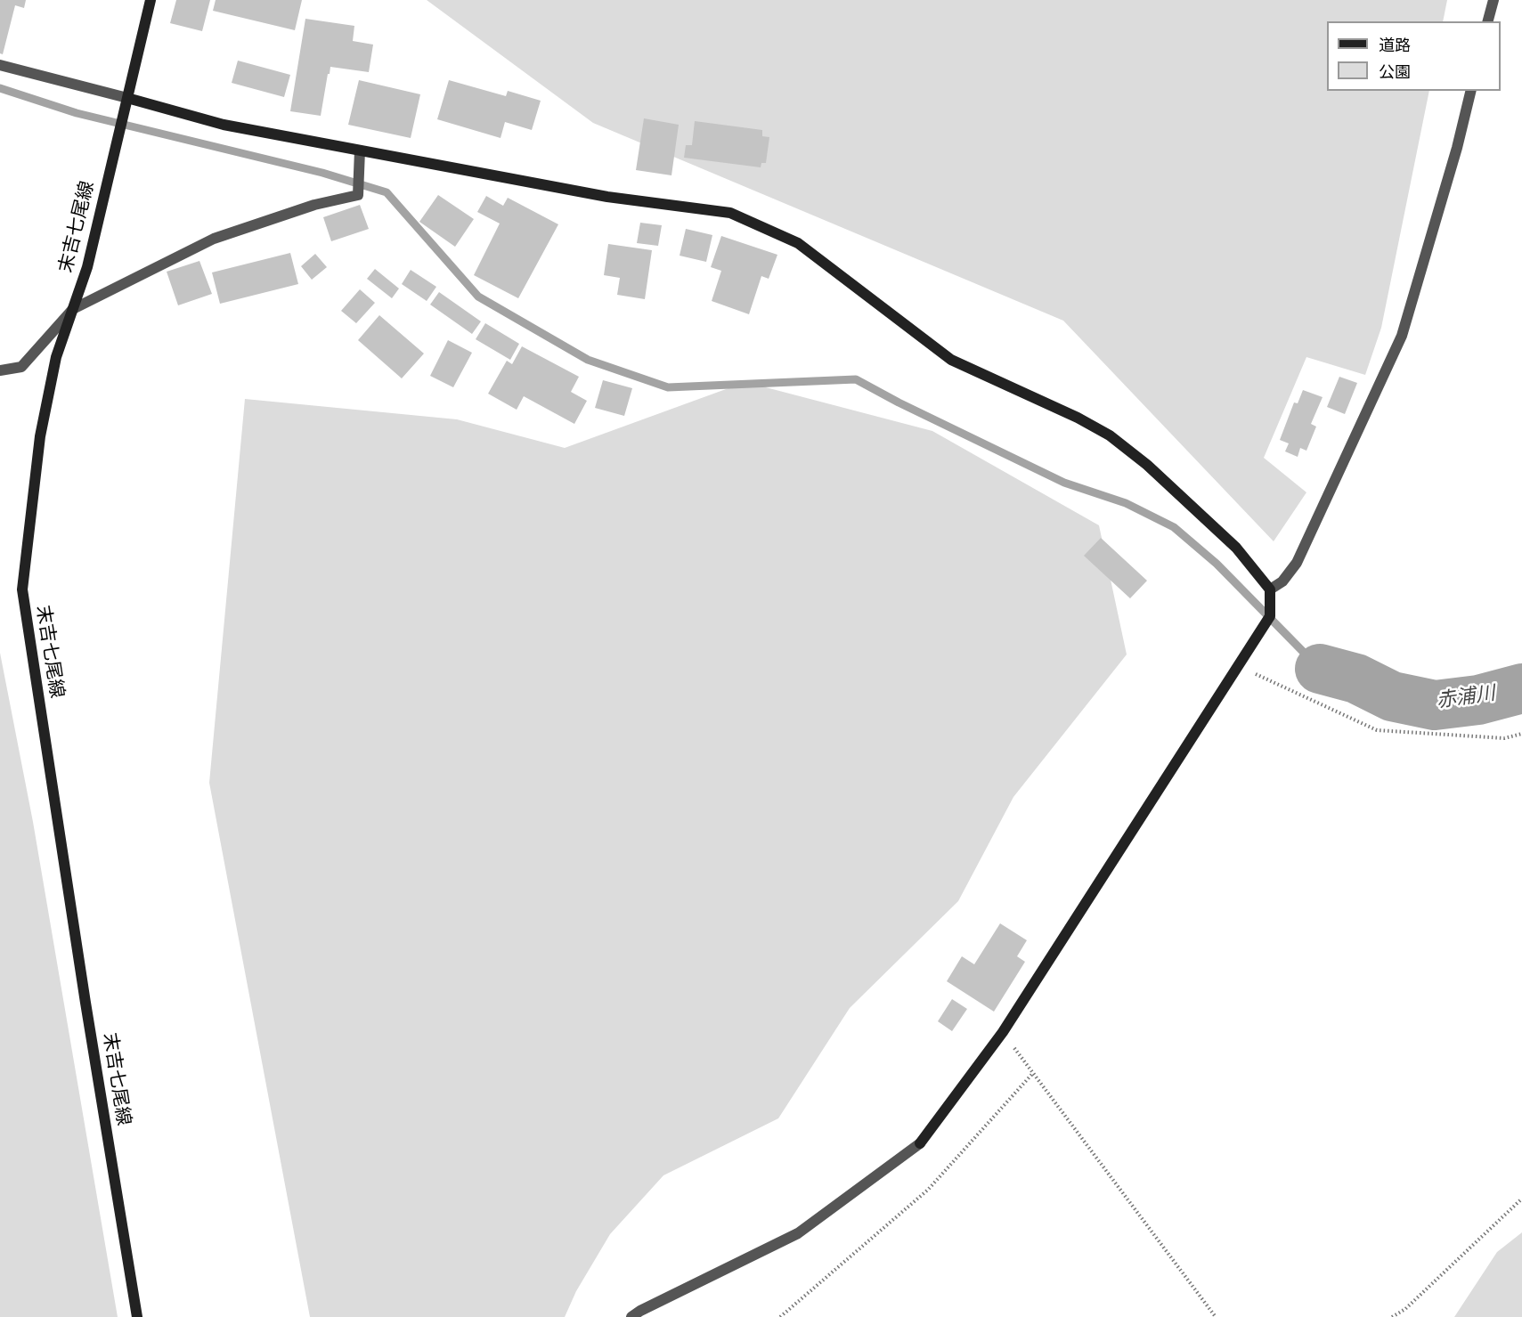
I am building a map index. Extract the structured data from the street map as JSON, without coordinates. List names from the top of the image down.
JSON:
{
  "streets": {
    "street": ["末吉七尾線"]
  },
  "water": ["赤浦川"],
  "legend": ["道路", "公園"]
}
